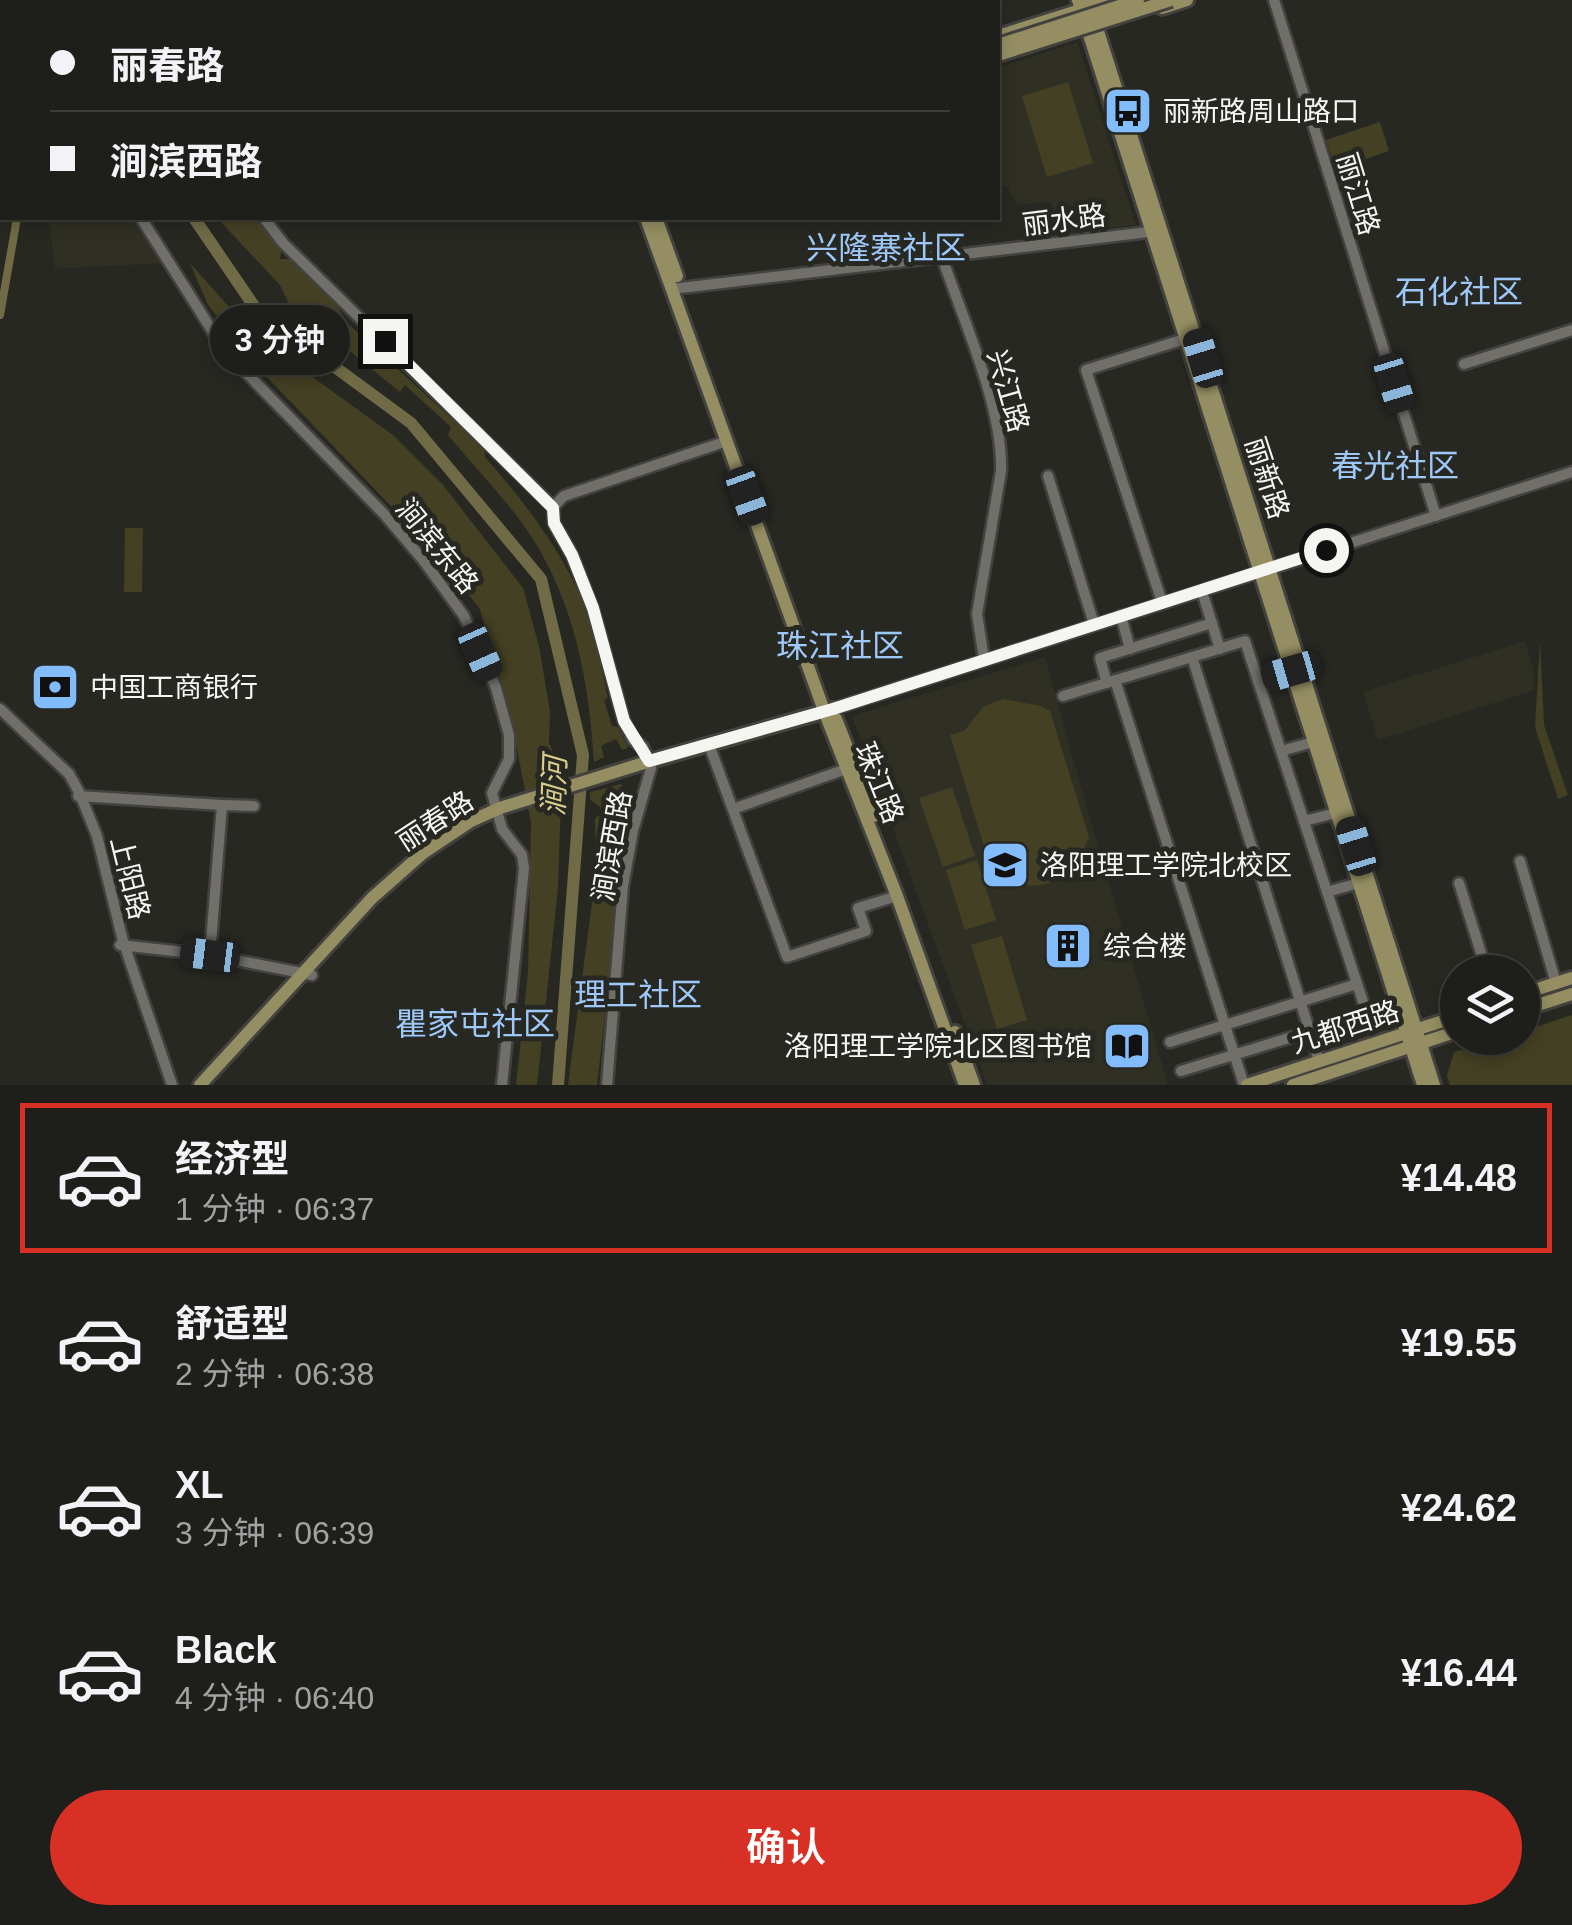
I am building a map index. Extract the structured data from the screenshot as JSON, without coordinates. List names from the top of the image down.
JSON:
{
  "streets": {
    "main road": [
      "丽新路",
      "珠江路",
      "丽春路",
      "九都西路"
    ],
    "street": [
      "丽江路",
      "丽水路",
      "兴江路",
      "涧滨东路",
      "涧滨西路",
      "上阳路"
    ]
  },
  "crossings": [
    ["丽江路", "丽春路"],
    ["丽水路", "兴江路"],
    ["丽水路", "丽新路"],
    ["丽水路", "珠江路"],
    ["兴江路", "丽春路"],
    ["丽新路", "丽春路"],
    ["丽新路", "九都西路"],
    ["涧滨东路", "丽春路"],
    ["珠江路", "丽春路"],
    ["丽春路", "涧滨西路"]
  ],
  "districts": [
    "兴隆寨社区",
    "石化社区",
    "春光社区",
    "珠江社区",
    "理工社区",
    "瞿家屯社区"
  ],
  "water": ["涧河"],
  "places": {
    "bus stop": ["丽新路周山路口"],
    "bank": ["中国工商银行"],
    "school or university": ["洛阳理工学院北校区"],
    "building": ["综合楼"],
    "library": ["洛阳理工学院北区图书馆"]
  },
  "page": {
    "banner": ["丽春路", "涧滨西路"],
    "bubble": "3 分钟",
    "list": [
      {
        "name": "经济型",
        "note": "1 分钟 · 06:37",
        "value": "¥14.48"
      },
      {
        "name": "舒适型",
        "note": "2 分钟 · 06:38",
        "value": "¥19.55"
      },
      {
        "name": "XL",
        "note": "3 分钟 · 06:39",
        "value": "¥24.62"
      },
      {
        "name": "Black",
        "note": "4 分钟 · 06:40",
        "value": "¥16.44"
      }
    ],
    "buttons": "确认"
  }
}
